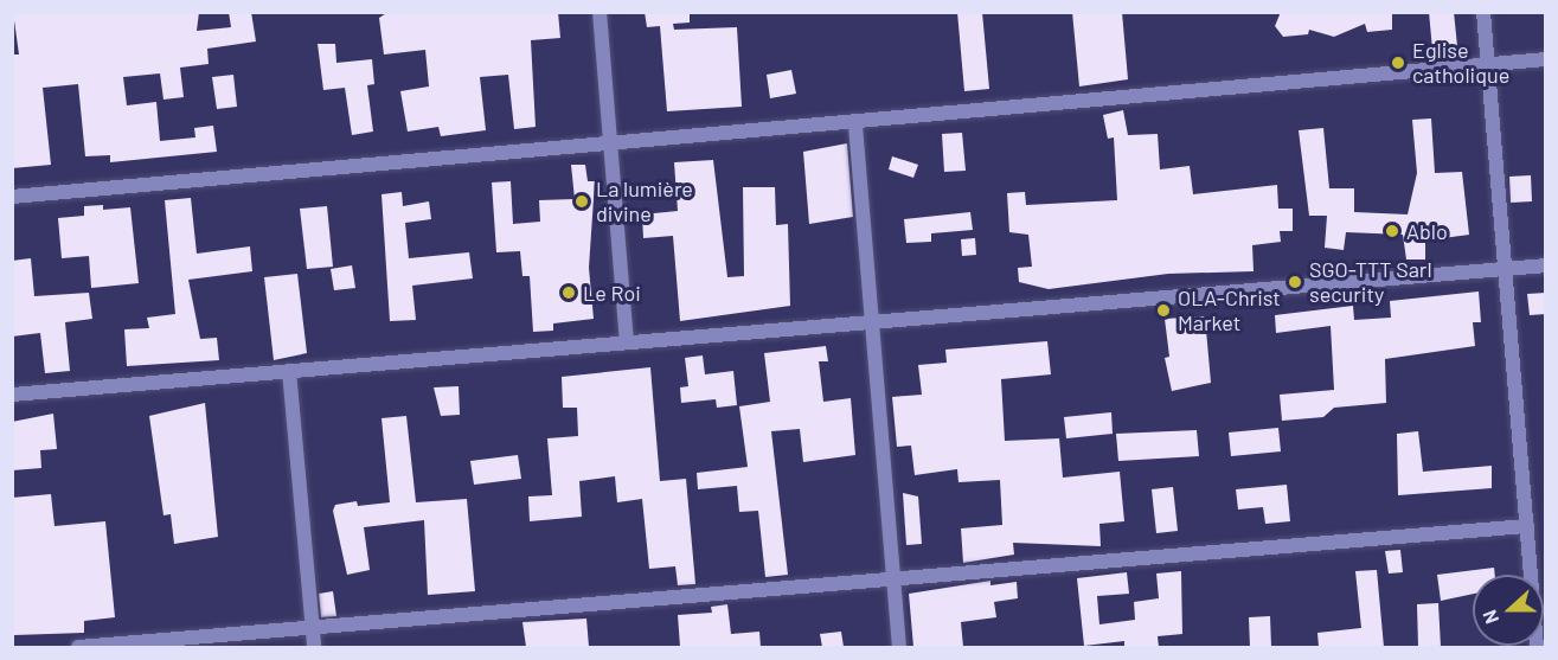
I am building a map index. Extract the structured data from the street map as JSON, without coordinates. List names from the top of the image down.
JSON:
{
  "places": [
    "Eglise catholique",
    "La lumière divine",
    "Ablo",
    "SGO-TTT Sarl security",
    "Le Roi",
    "OLA-Christ Market"
  ],
  "north": "left"
}
